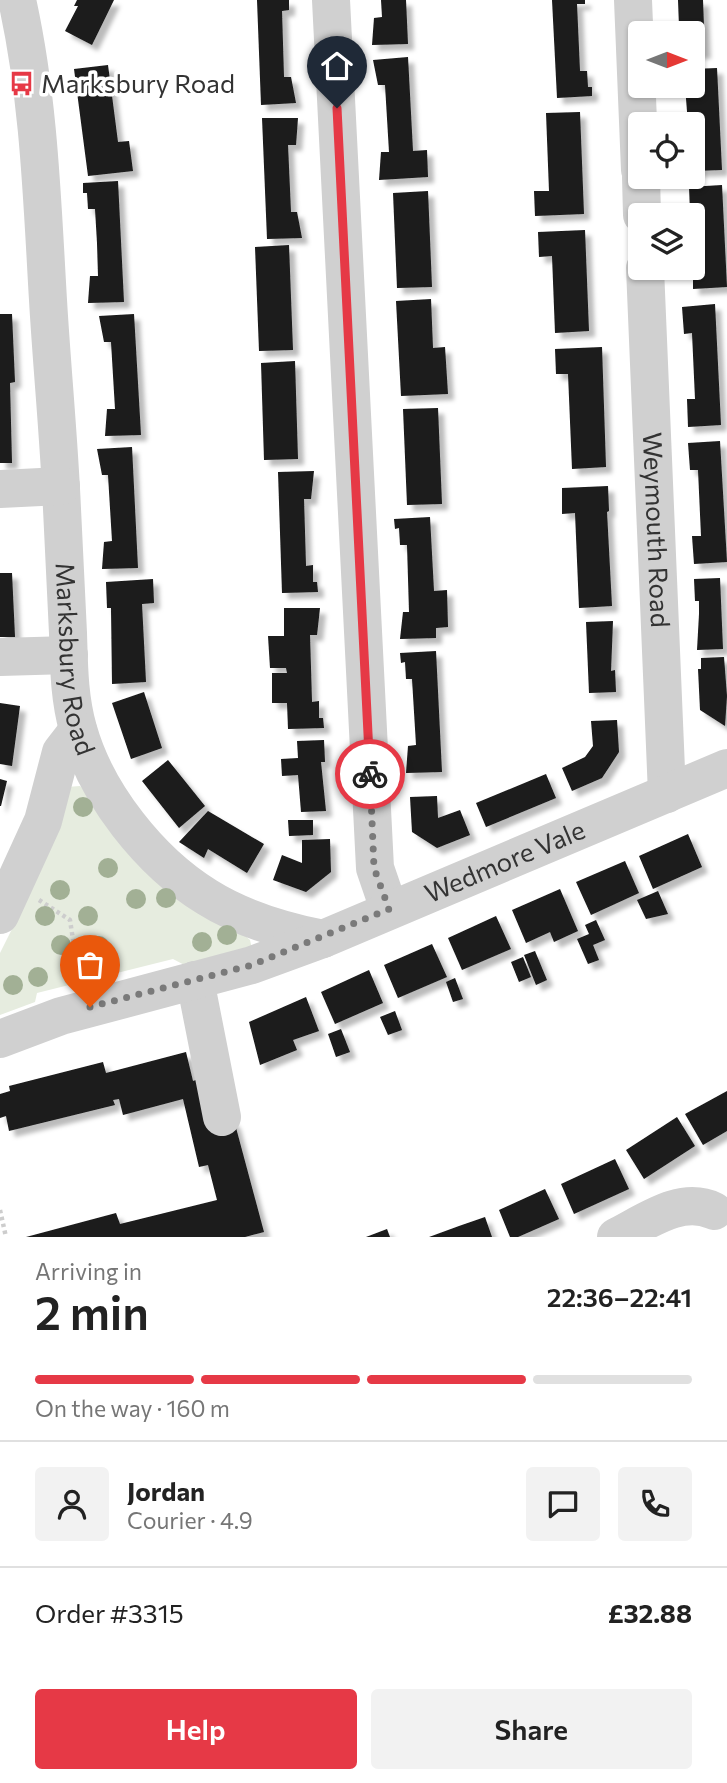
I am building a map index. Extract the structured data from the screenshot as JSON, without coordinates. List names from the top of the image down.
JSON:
{
  "streets": {
    "street": ["Weymouth Road", "Marksbury Road", "Wedmore Vale"]
  },
  "crossings": [
    ["Weymouth Road", "Wedmore Vale"],
    ["Marksbury Road", "Wedmore Vale"]
  ],
  "places": {
    "bus stop": ["Marksbury Road"]
  },
  "north": "right",
  "page": {
    "heading": ["2 min", "Arriving in", "22:36–22:41"],
    "panel": [
      "Jordan",
      "Courier · 4.9",
      "Order #3315",
      "£32.88"
    ],
    "bar": "On the way · 160 m",
    "buttons": ["Help", "Share"]
  }
}
